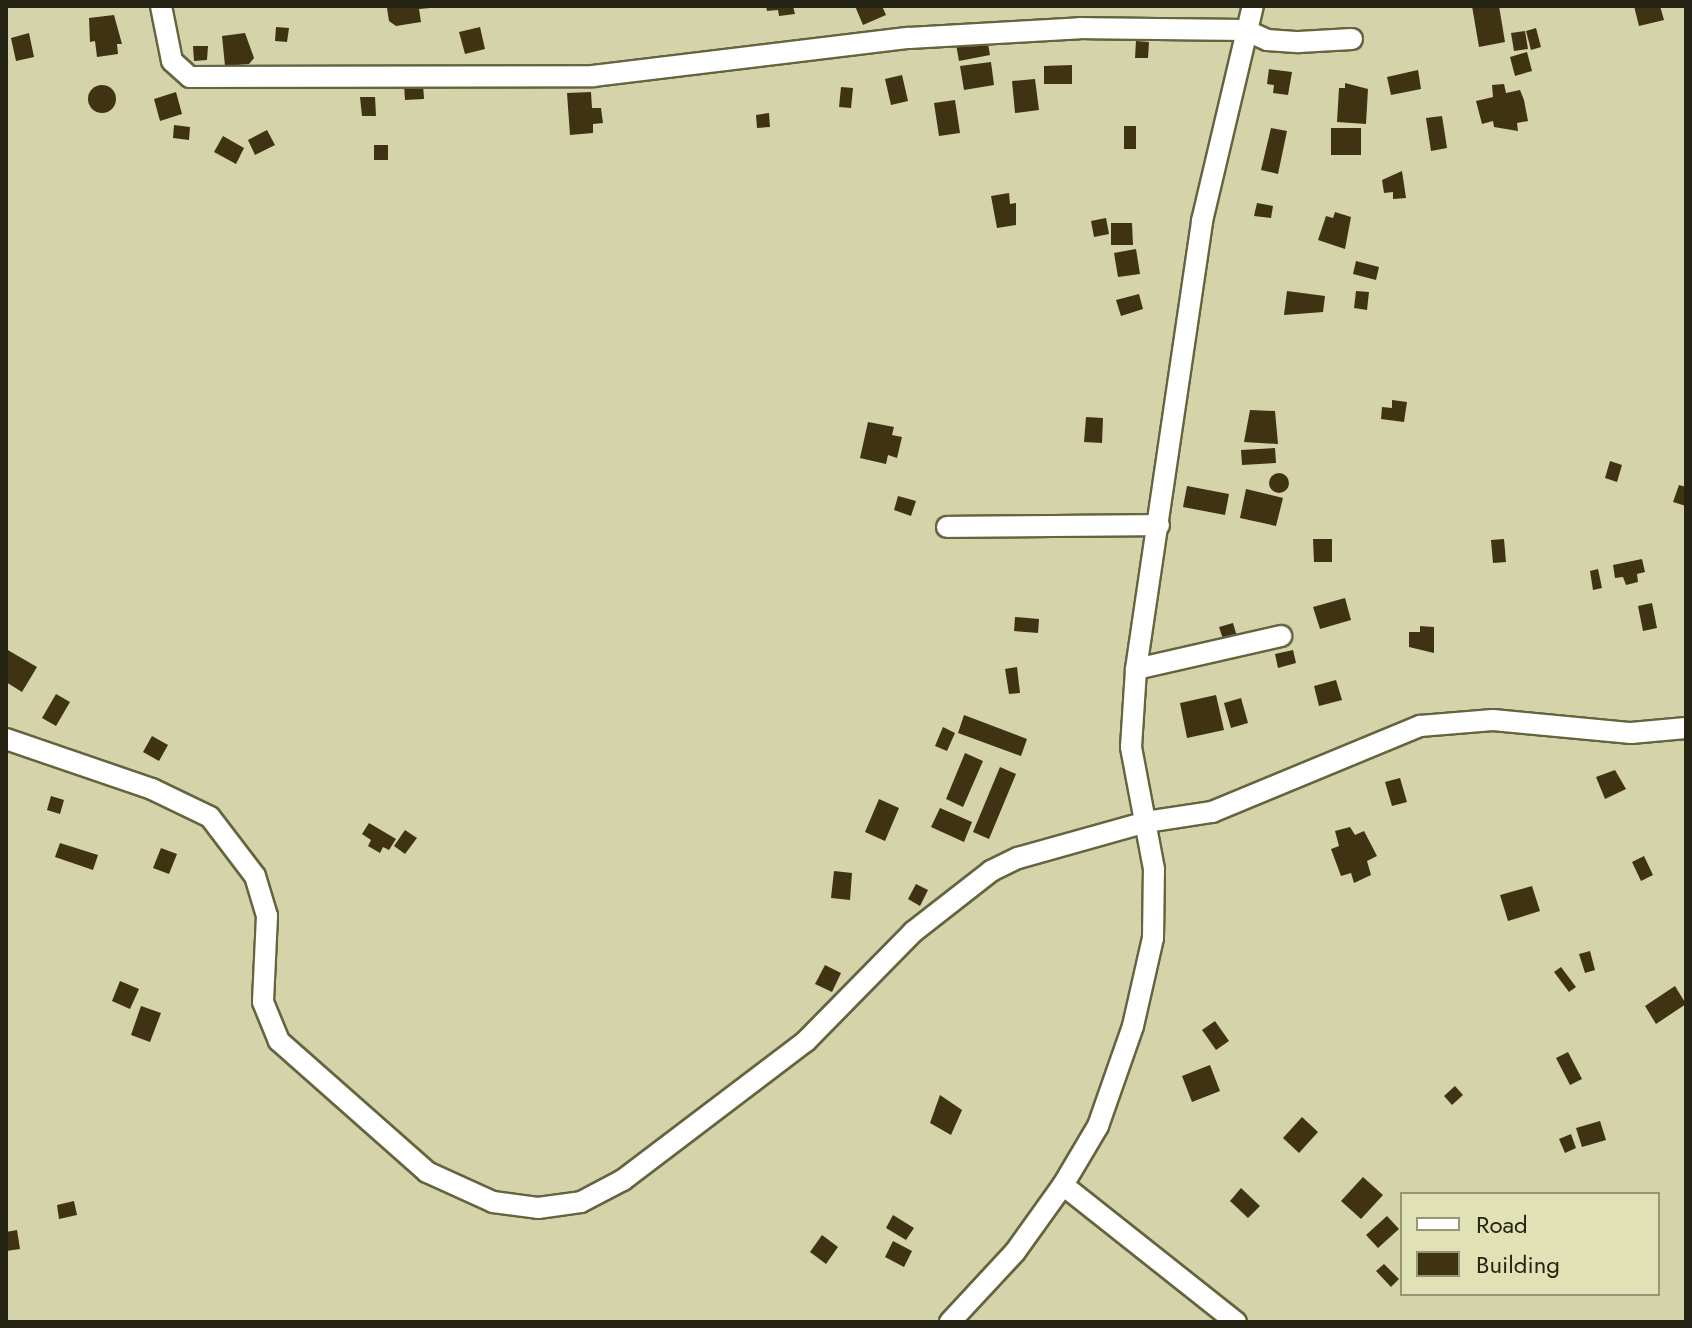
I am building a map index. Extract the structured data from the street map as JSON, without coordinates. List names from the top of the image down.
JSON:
{
  "legend": ["Road", "Building"]
}
